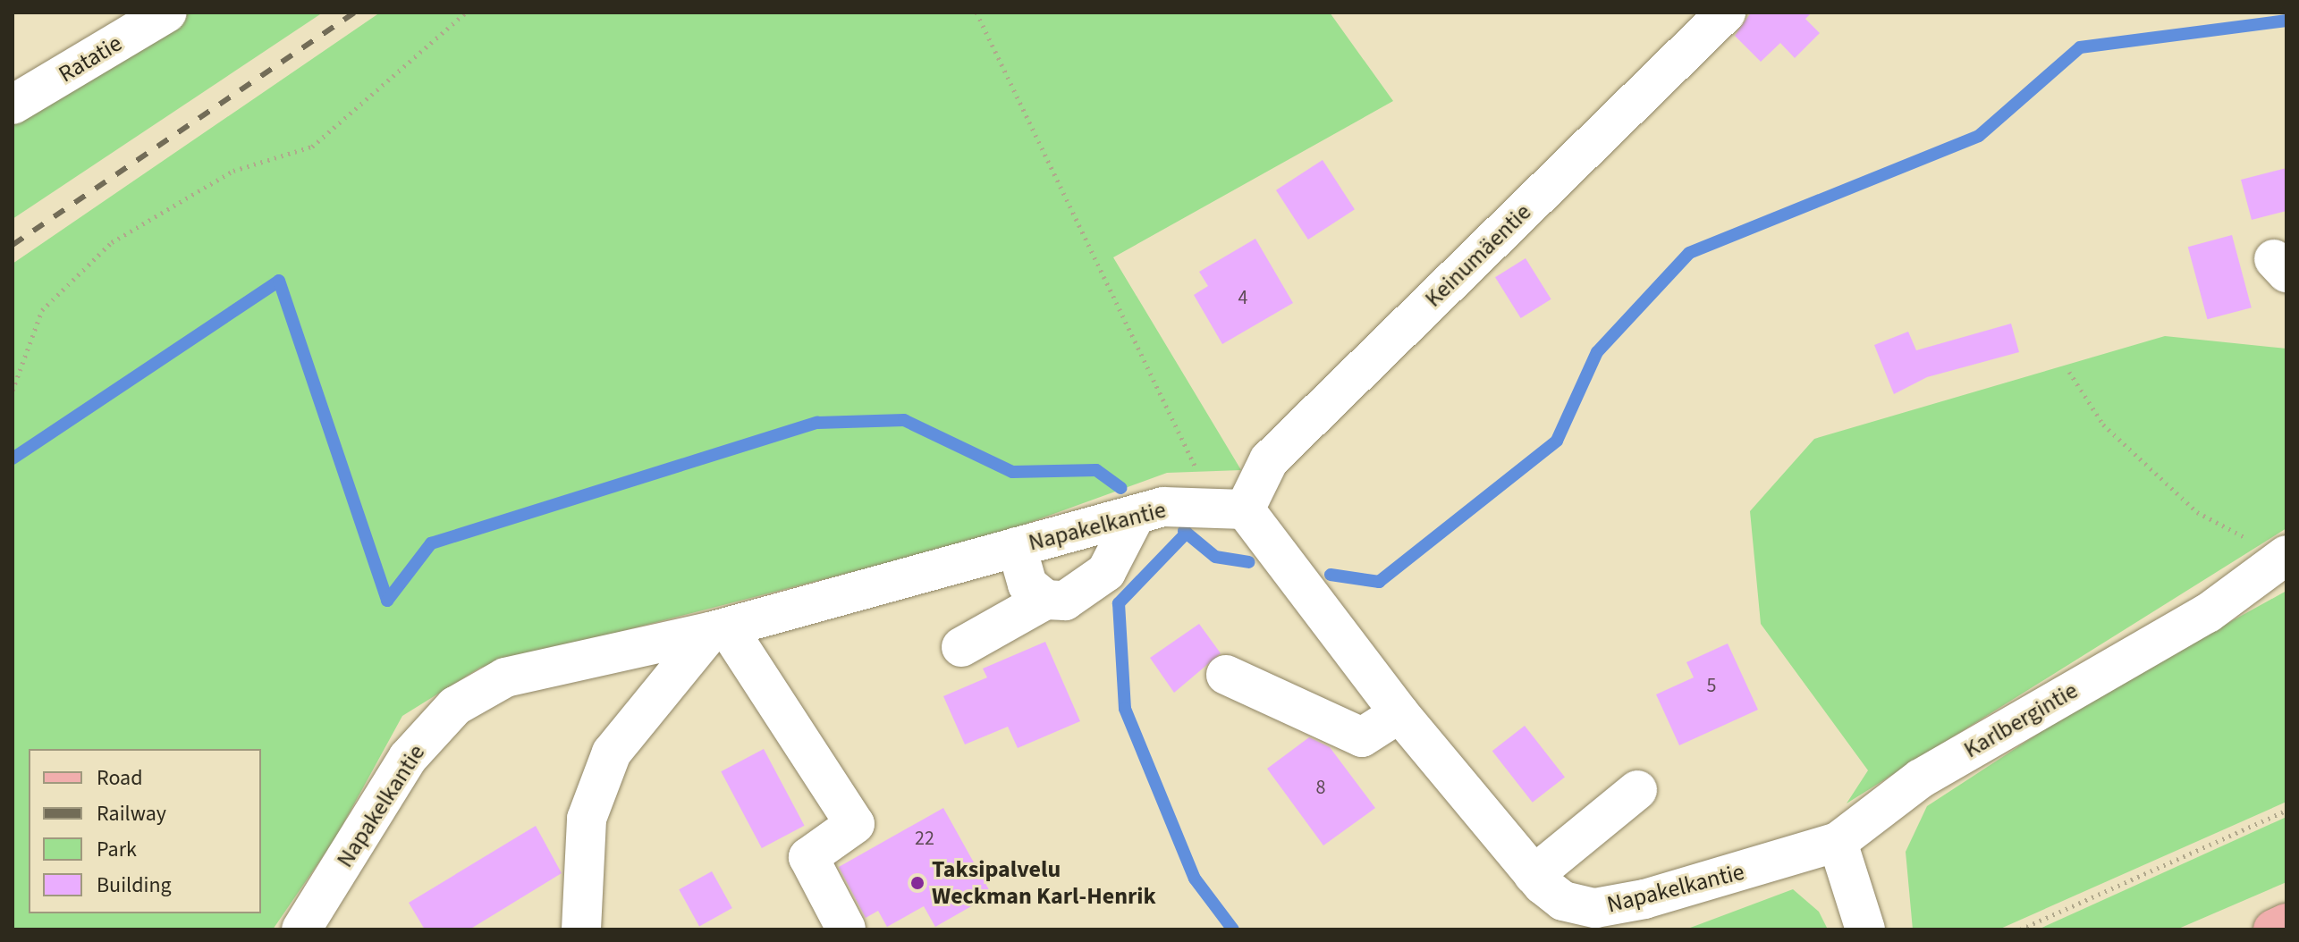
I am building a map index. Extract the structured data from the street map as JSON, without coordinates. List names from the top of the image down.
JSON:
{
  "streets": {
    "street": [
      "Ratatie",
      "Keinumäentie",
      "Napakelkantie",
      "Karlbergintie"
    ]
  },
  "crossings": [
    ["Keinumäentie", "Napakelkantie"],
    ["Napakelkantie", "Karlbergintie"]
  ],
  "places": ["Taksipalvelu Weckman Karl-Henrik"],
  "house_numbers": [
    "4",
    "5",
    "8",
    "22"
  ],
  "legend": [
    "Road",
    "Railway",
    "Park",
    "Building"
  ]
}
